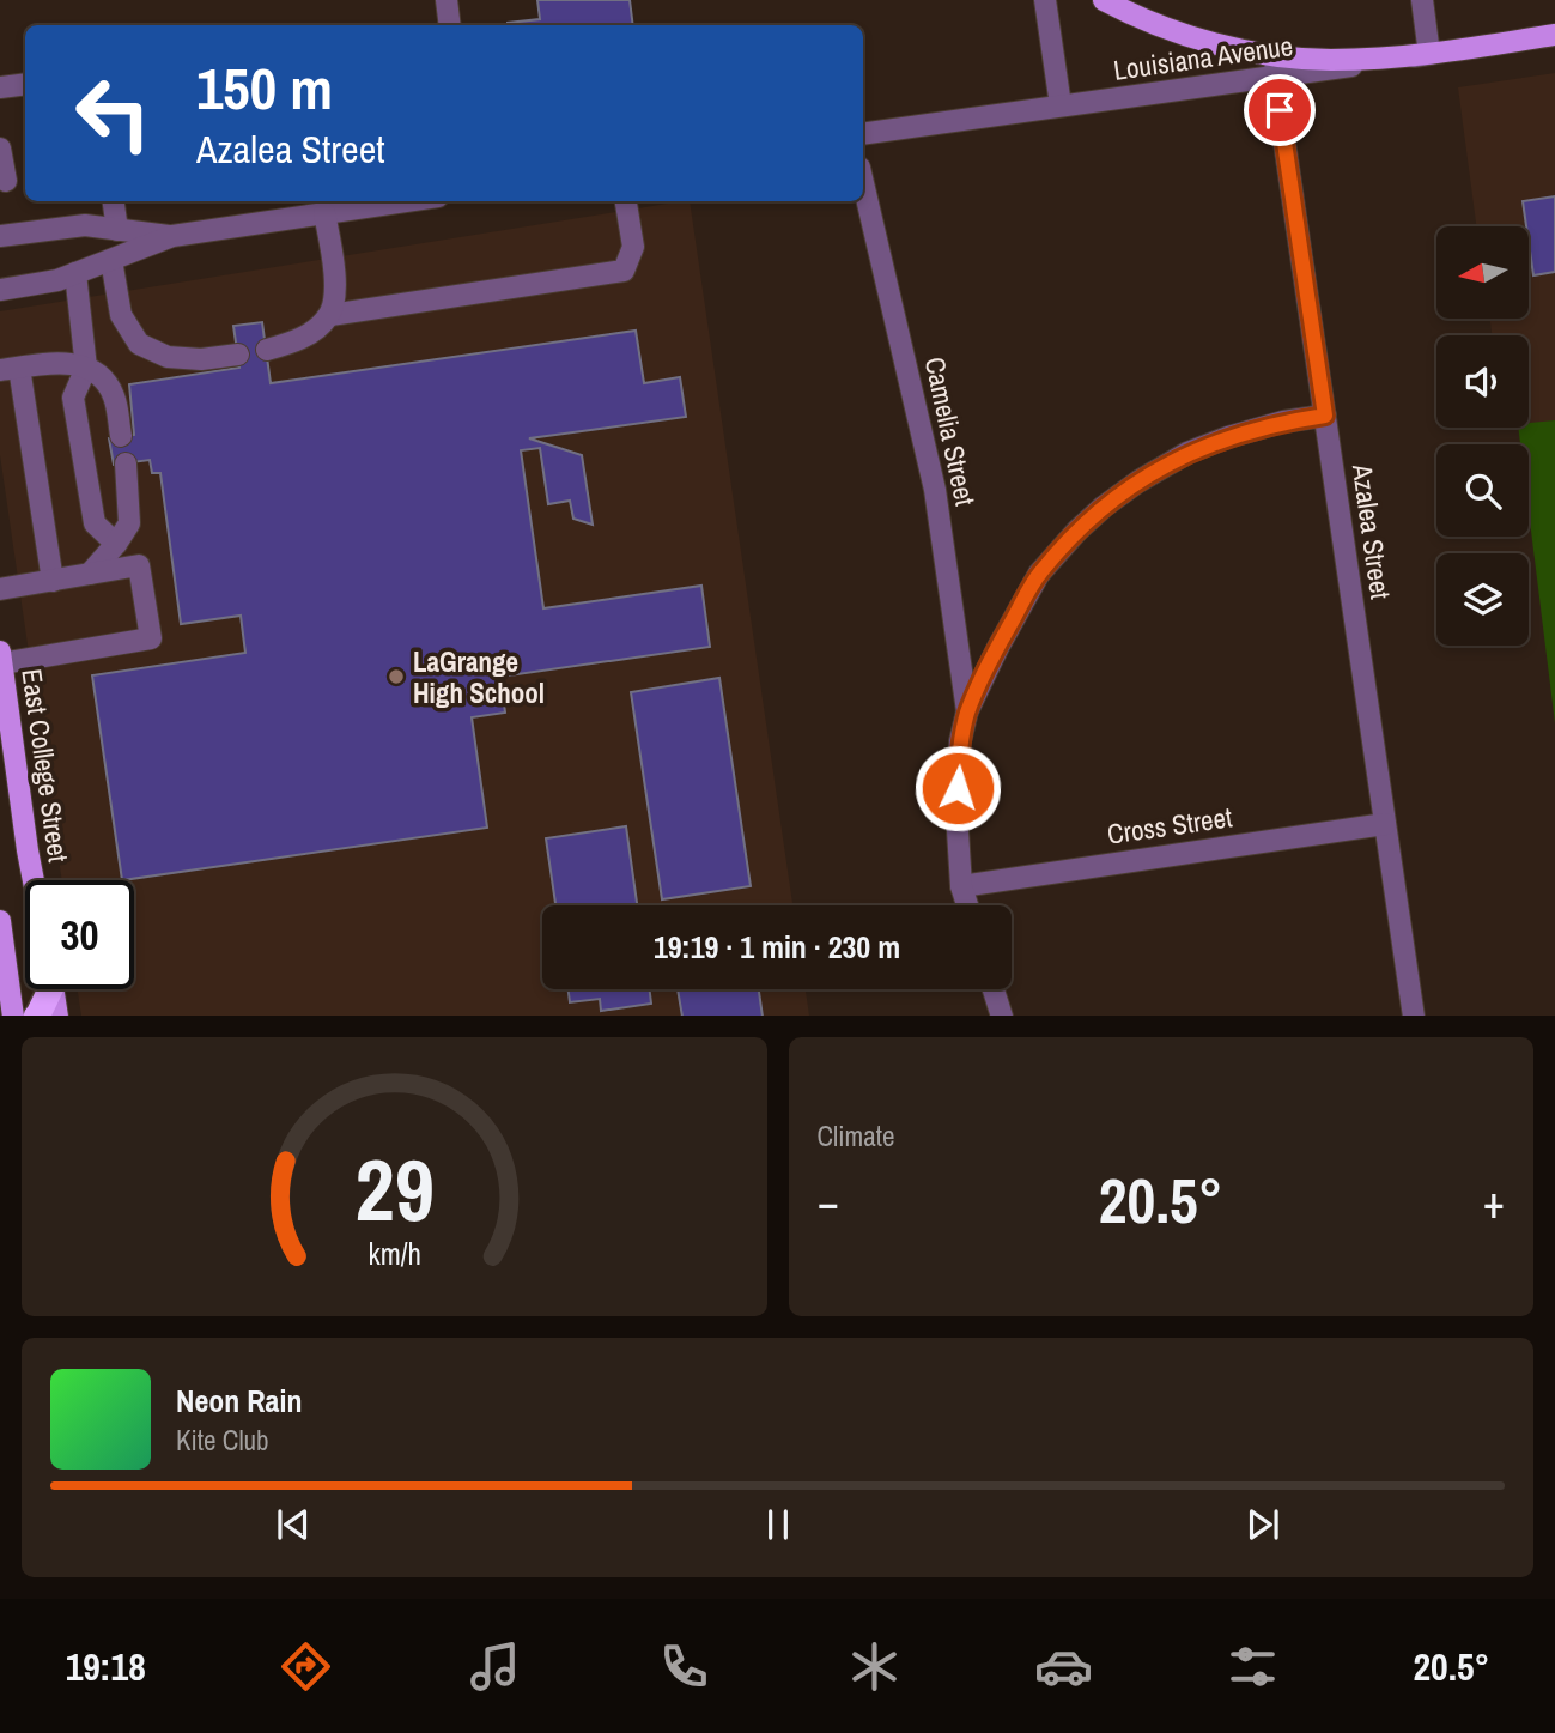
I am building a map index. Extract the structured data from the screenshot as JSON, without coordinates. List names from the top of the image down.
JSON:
{
  "streets": {
    "main road": ["Louisiana Avenue", "East College Street"],
    "street": ["Camelia Street", "Azalea Street", "Cross Street"]
  },
  "crossings": [
    ["Louisiana Avenue", "Azalea Street"],
    ["Azalea Street", "Cross Street"]
  ],
  "places": ["LaGrange High School"],
  "north": "left",
  "page": {
    "turn": ["150 m", "Azalea Street"],
    "limit": "30",
    "trip": "19:19 · 1 min · 230 m",
    "tile": "Climate",
    "heat": ["−", "20.5°", "+"],
    "song": ["Neon Rain", "Kite Club"],
    "tabs": ["19:18", "20.5°"],
    "gauge": ["29", "km/h"]
  }
}
